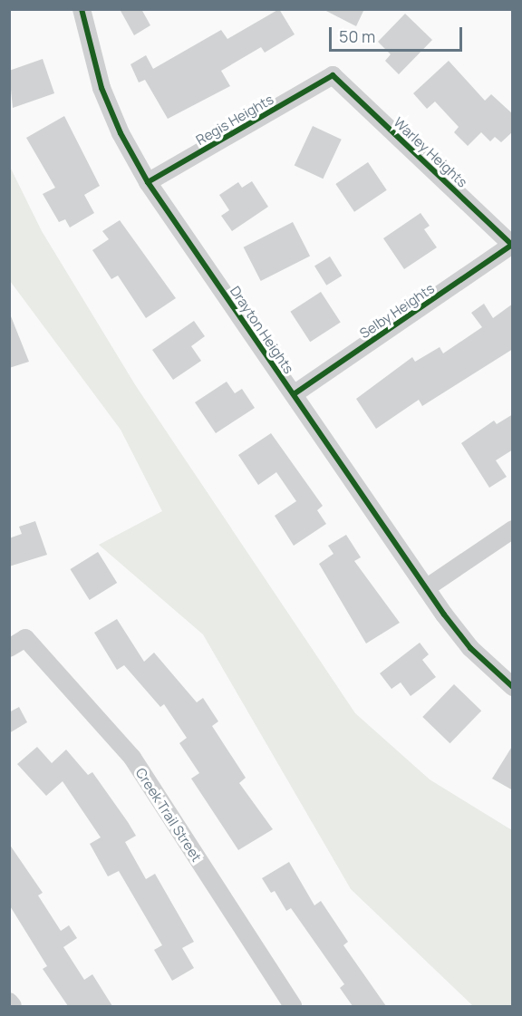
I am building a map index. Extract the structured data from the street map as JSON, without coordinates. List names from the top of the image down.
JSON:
{
  "streets": {
    "street": [
      "Regis Heights",
      "Warley Heights",
      "Selby Heights",
      "Drayton Heights",
      "Creek Trail Street"
    ]
  },
  "crossings": [
    ["Regis Heights", "Warley Heights"],
    ["Regis Heights", "Drayton Heights"],
    ["Warley Heights", "Selby Heights"],
    ["Selby Heights", "Drayton Heights"]
  ],
  "scale_bar": "50 m"
}
